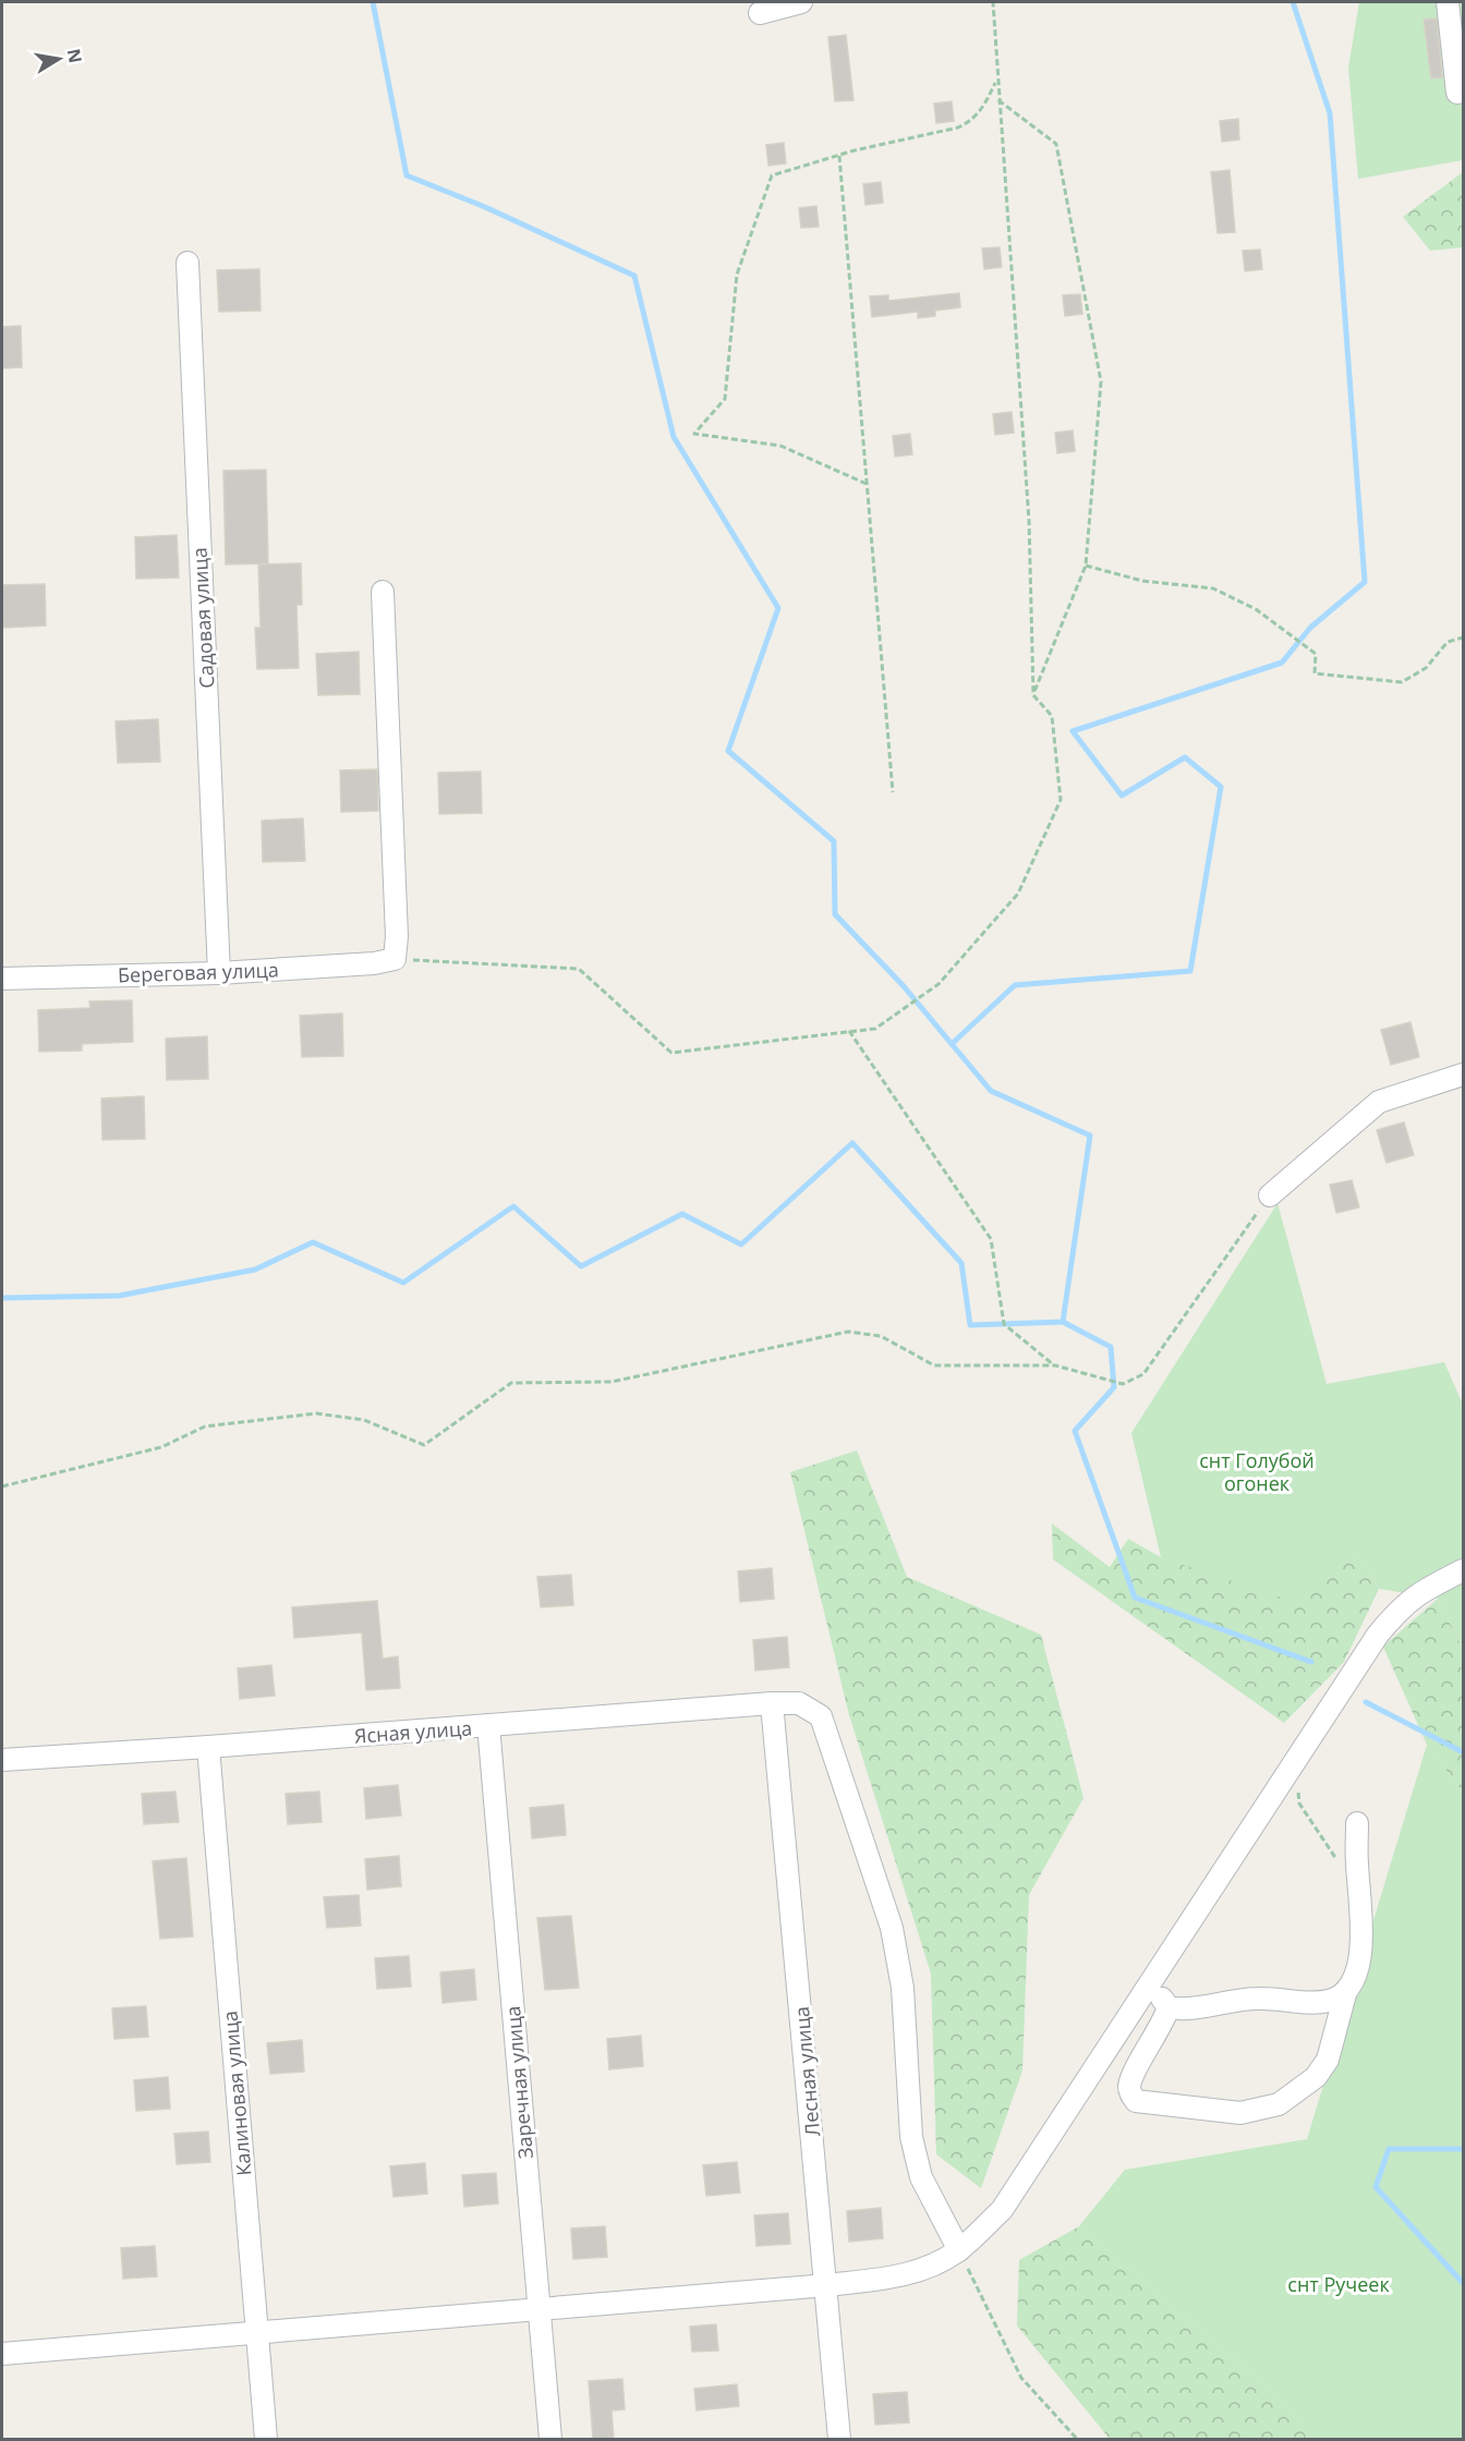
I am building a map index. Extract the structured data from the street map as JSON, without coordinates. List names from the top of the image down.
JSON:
{
  "streets": {
    "street": [
      "Садовая улица",
      "Береговая улица",
      "Ясная улица",
      "Лесная улица",
      "Заречная улица",
      "Калиновая улица"
    ]
  },
  "crossings": [
    ["Садовая улица", "Береговая улица"],
    ["Ясная улица", "Лесная улица"],
    ["Ясная улица", "Заречная улица"],
    ["Ясная улица", "Калиновая улица"]
  ],
  "parks": ["снт Голубой огонек", "снт Ручеек"],
  "north": "right"
}
